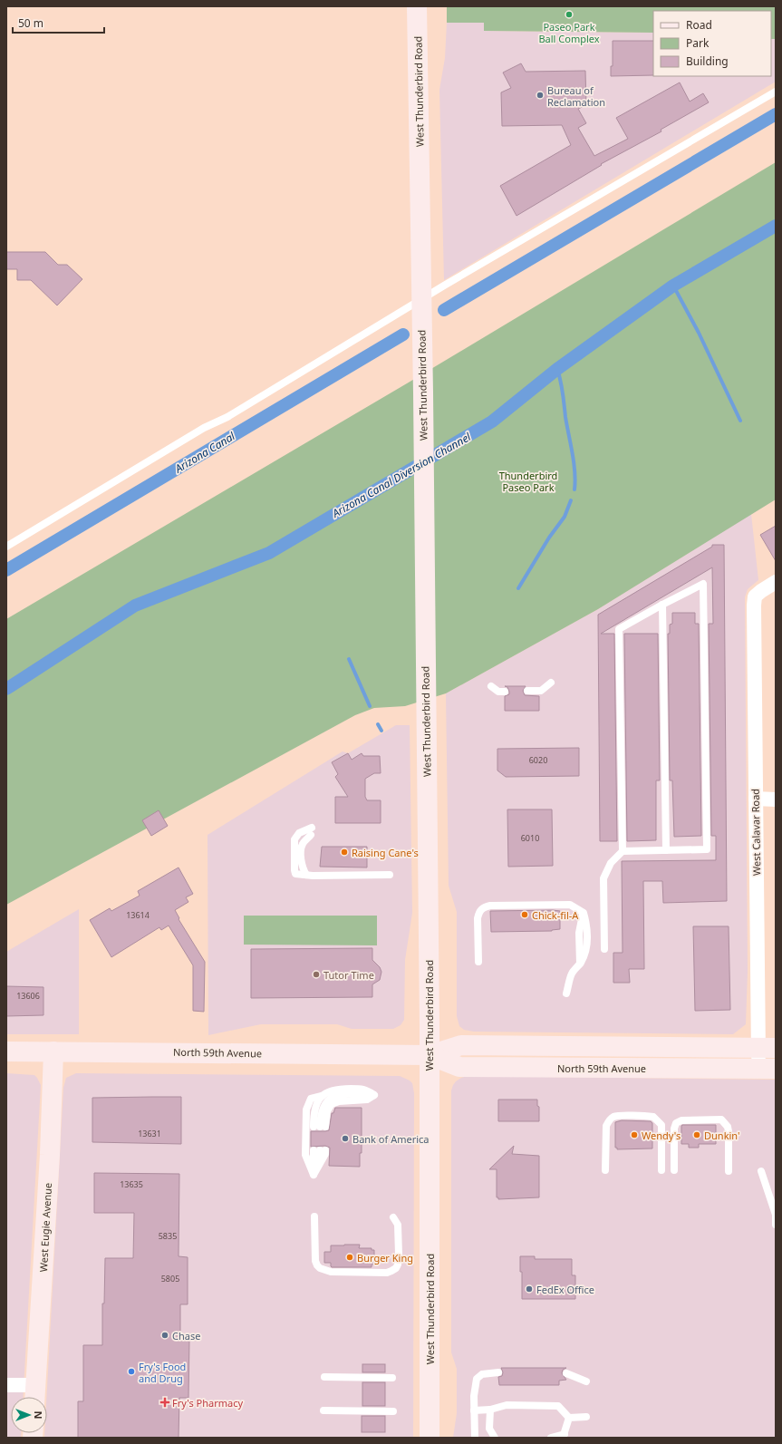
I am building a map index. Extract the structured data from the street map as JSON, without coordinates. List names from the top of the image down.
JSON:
{
  "streets": {
    "main road": ["West Thunderbird Road", "North 59th Avenue", "West Eugie Avenue"],
    "street": ["West Calavar Road"]
  },
  "crossings": [
    ["West Thunderbird Road", "North 59th Avenue"],
    ["West Calavar Road", "North 59th Avenue"],
    ["North 59th Avenue", "West Eugie Avenue"]
  ],
  "water": ["Arizona Canal", "Arizona Canal Diversion Channel"],
  "parks": ["Thunderbird Paseo Park"],
  "places": {
    "other": [
      "Paseo Park Ball Complex",
      "Bureau of Reclamation",
      "Raising Cane's",
      "Chick-fil-A",
      "Tutor Time",
      "Wendy's",
      "Dunkin'",
      "Bank of America",
      "Burger King",
      "FedEx Office",
      "Chase",
      "Fry's Food and Drug"
    ],
    "health": ["Fry's Pharmacy"]
  },
  "house_numbers": [
    "6020",
    "6010",
    "13614",
    "13606",
    "13631",
    "13635",
    "5835",
    "5805"
  ],
  "legend": ["Road", "Park", "Building"],
  "scale_bar": "50 m",
  "north": "right"
}
